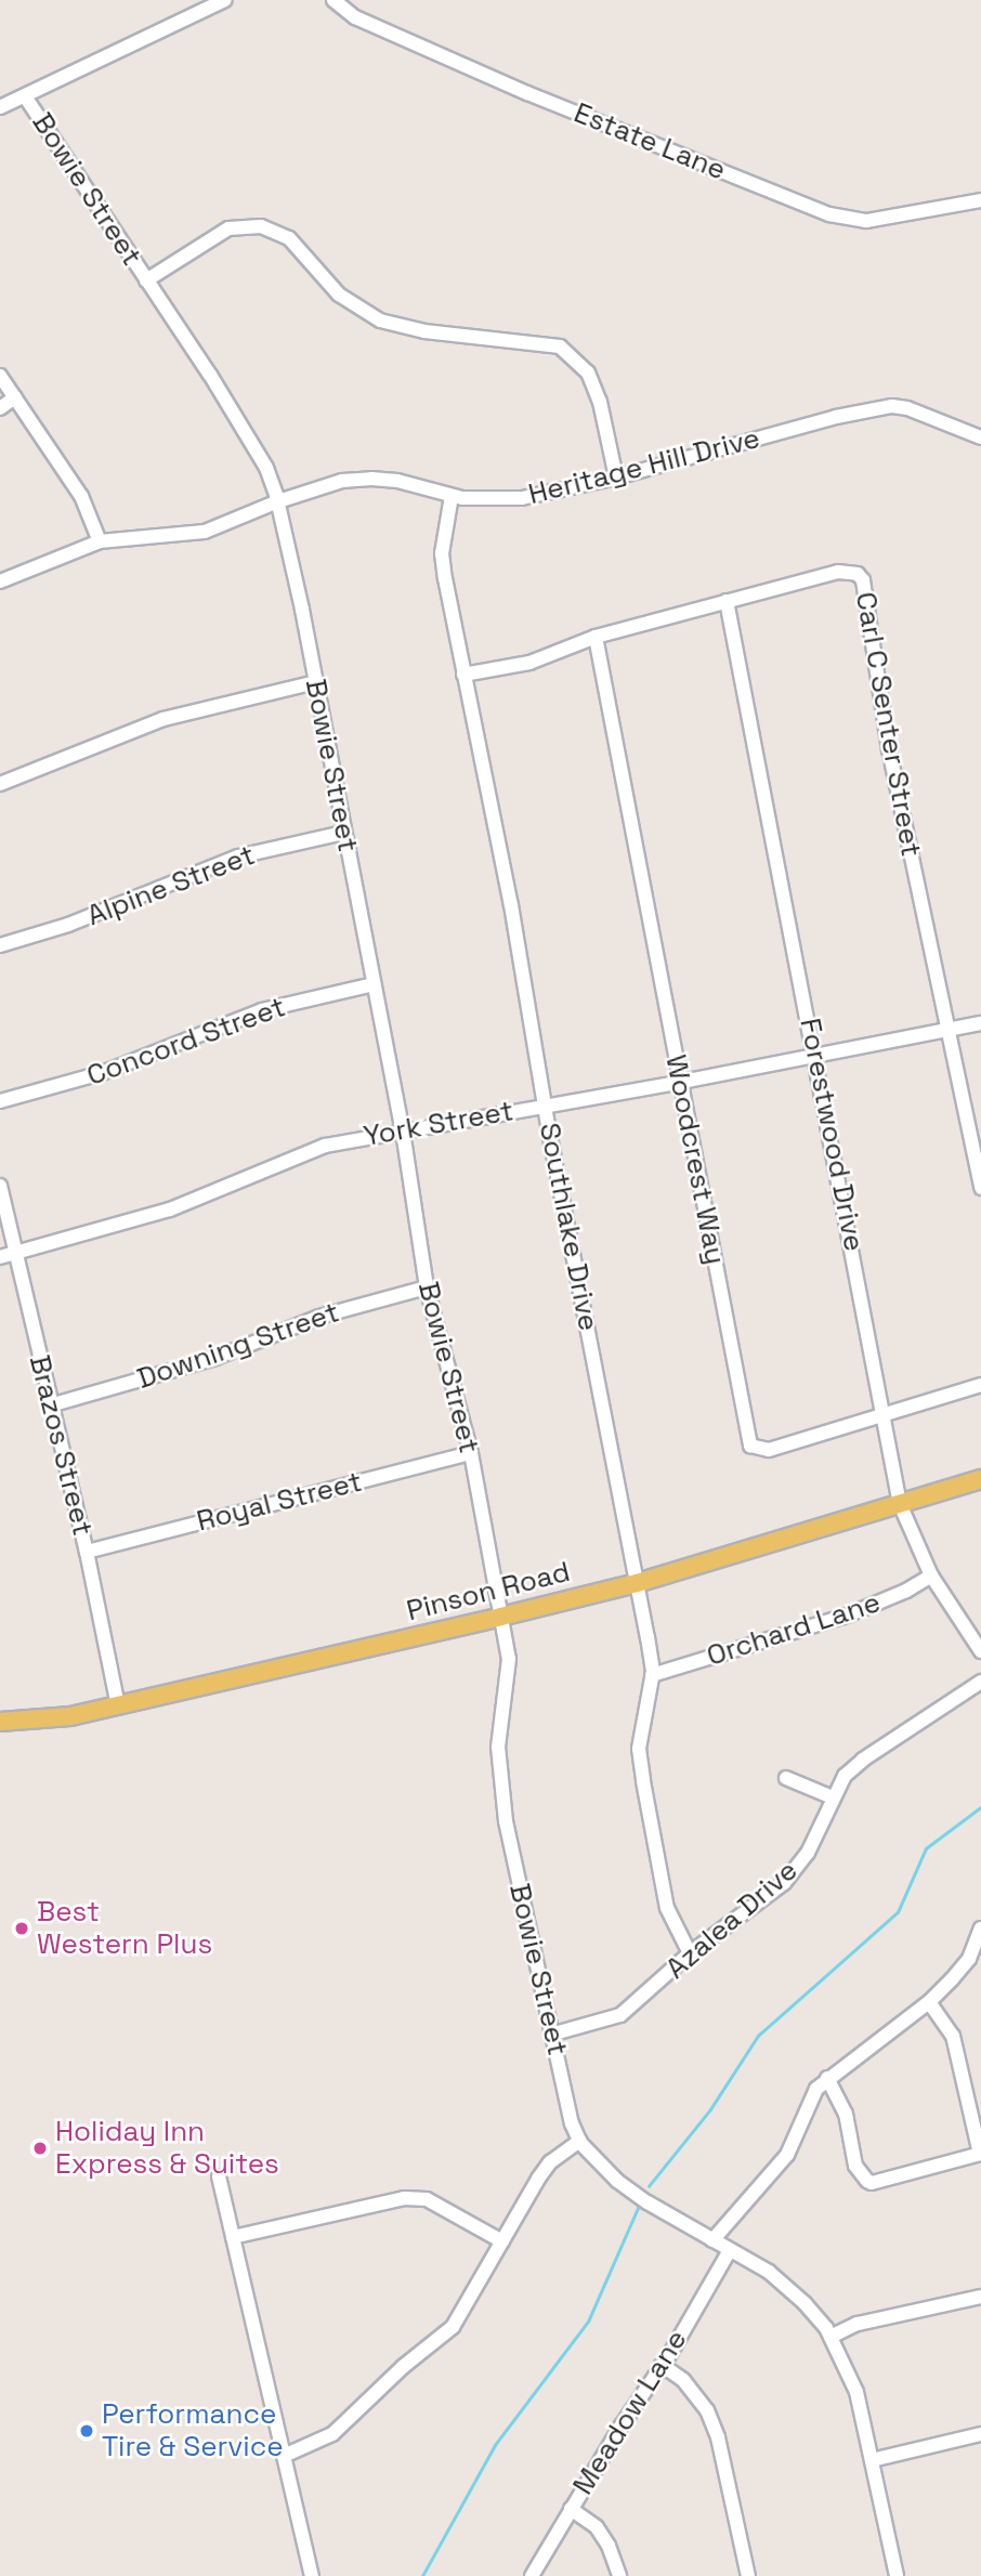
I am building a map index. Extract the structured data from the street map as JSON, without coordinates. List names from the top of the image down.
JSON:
{
  "streets": {
    "main road": ["Pinson Road"],
    "street": [
      "Estate Lane",
      "Bowie Street",
      "Heritage Hill Drive",
      "Carl C Senter Street",
      "Alpine Street",
      "Concord Street",
      "York Street",
      "Forestwood Drive",
      "Woodcrest Way",
      "Southlake Drive",
      "Downing Street",
      "Brazos Street",
      "Royal Street",
      "Orchard Lane",
      "Azalea Drive",
      "Meadow Lane"
    ]
  },
  "crossings": [
    ["Bowie Street", "Heritage Hill Drive"],
    ["Bowie Street", "Alpine Street"],
    ["Bowie Street", "Concord Street"],
    ["Bowie Street", "York Street"],
    ["Bowie Street", "Downing Street"],
    ["Bowie Street", "Royal Street"],
    ["Bowie Street", "Pinson Road"],
    ["Bowie Street", "Azalea Drive"],
    ["Bowie Street", "Meadow Lane"],
    ["Heritage Hill Drive", "Southlake Drive"],
    ["Carl C Senter Street", "York Street"],
    ["Carl C Senter Street", "Forestwood Drive"],
    ["Carl C Senter Street", "Woodcrest Way"],
    ["Carl C Senter Street", "Southlake Drive"],
    ["York Street", "Forestwood Drive"],
    ["York Street", "Woodcrest Way"],
    ["York Street", "Southlake Drive"],
    ["York Street", "Brazos Street"],
    ["Forestwood Drive", "Woodcrest Way"],
    ["Forestwood Drive", "Pinson Road"],
    ["Forestwood Drive", "Orchard Lane"],
    ["Southlake Drive", "Pinson Road"],
    ["Southlake Drive", "Orchard Lane"],
    ["Southlake Drive", "Azalea Drive"],
    ["Downing Street", "Brazos Street"],
    ["Brazos Street", "Royal Street"],
    ["Brazos Street", "Pinson Road"]
  ],
  "places": ["Best Western Plus", "Holiday Inn Express & Suites", "Performance Tire & Service"]
}
